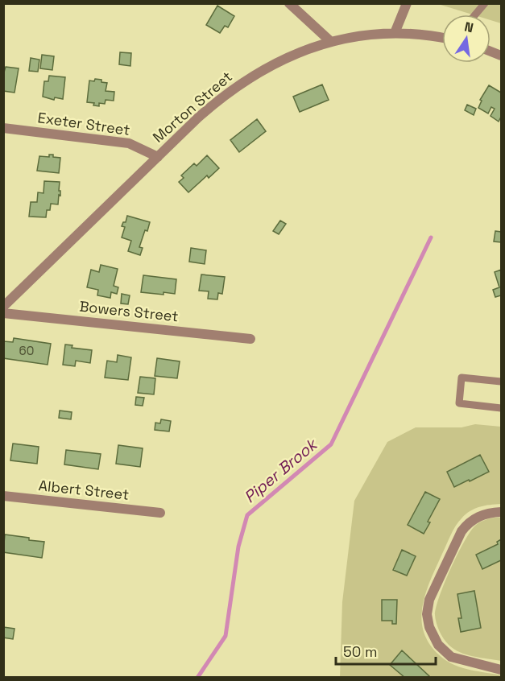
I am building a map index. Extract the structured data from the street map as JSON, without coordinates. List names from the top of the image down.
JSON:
{
  "streets": {
    "street": [
      "Morton Street",
      "Exeter Street",
      "Bowers Street",
      "Albert Street"
    ]
  },
  "crossings": [
    ["Morton Street", "Exeter Street"]
  ],
  "water": ["Piper Brook"],
  "house_numbers": ["60"],
  "scale_bar": "50 m",
  "north": "top"
}
